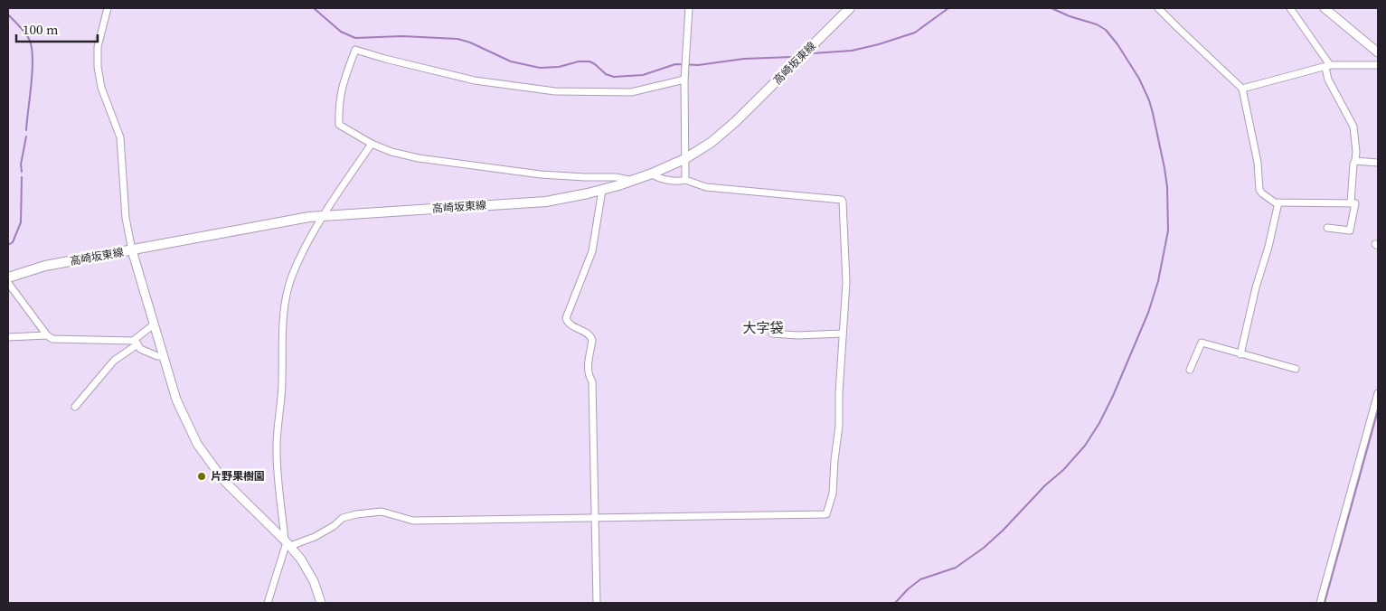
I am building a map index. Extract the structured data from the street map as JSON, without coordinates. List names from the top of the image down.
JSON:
{
  "streets": {
    "main road": ["高崎坂東線"]
  },
  "districts": ["大字袋"],
  "places": ["片野果樹園"],
  "scale_bar": "100 m"
}
